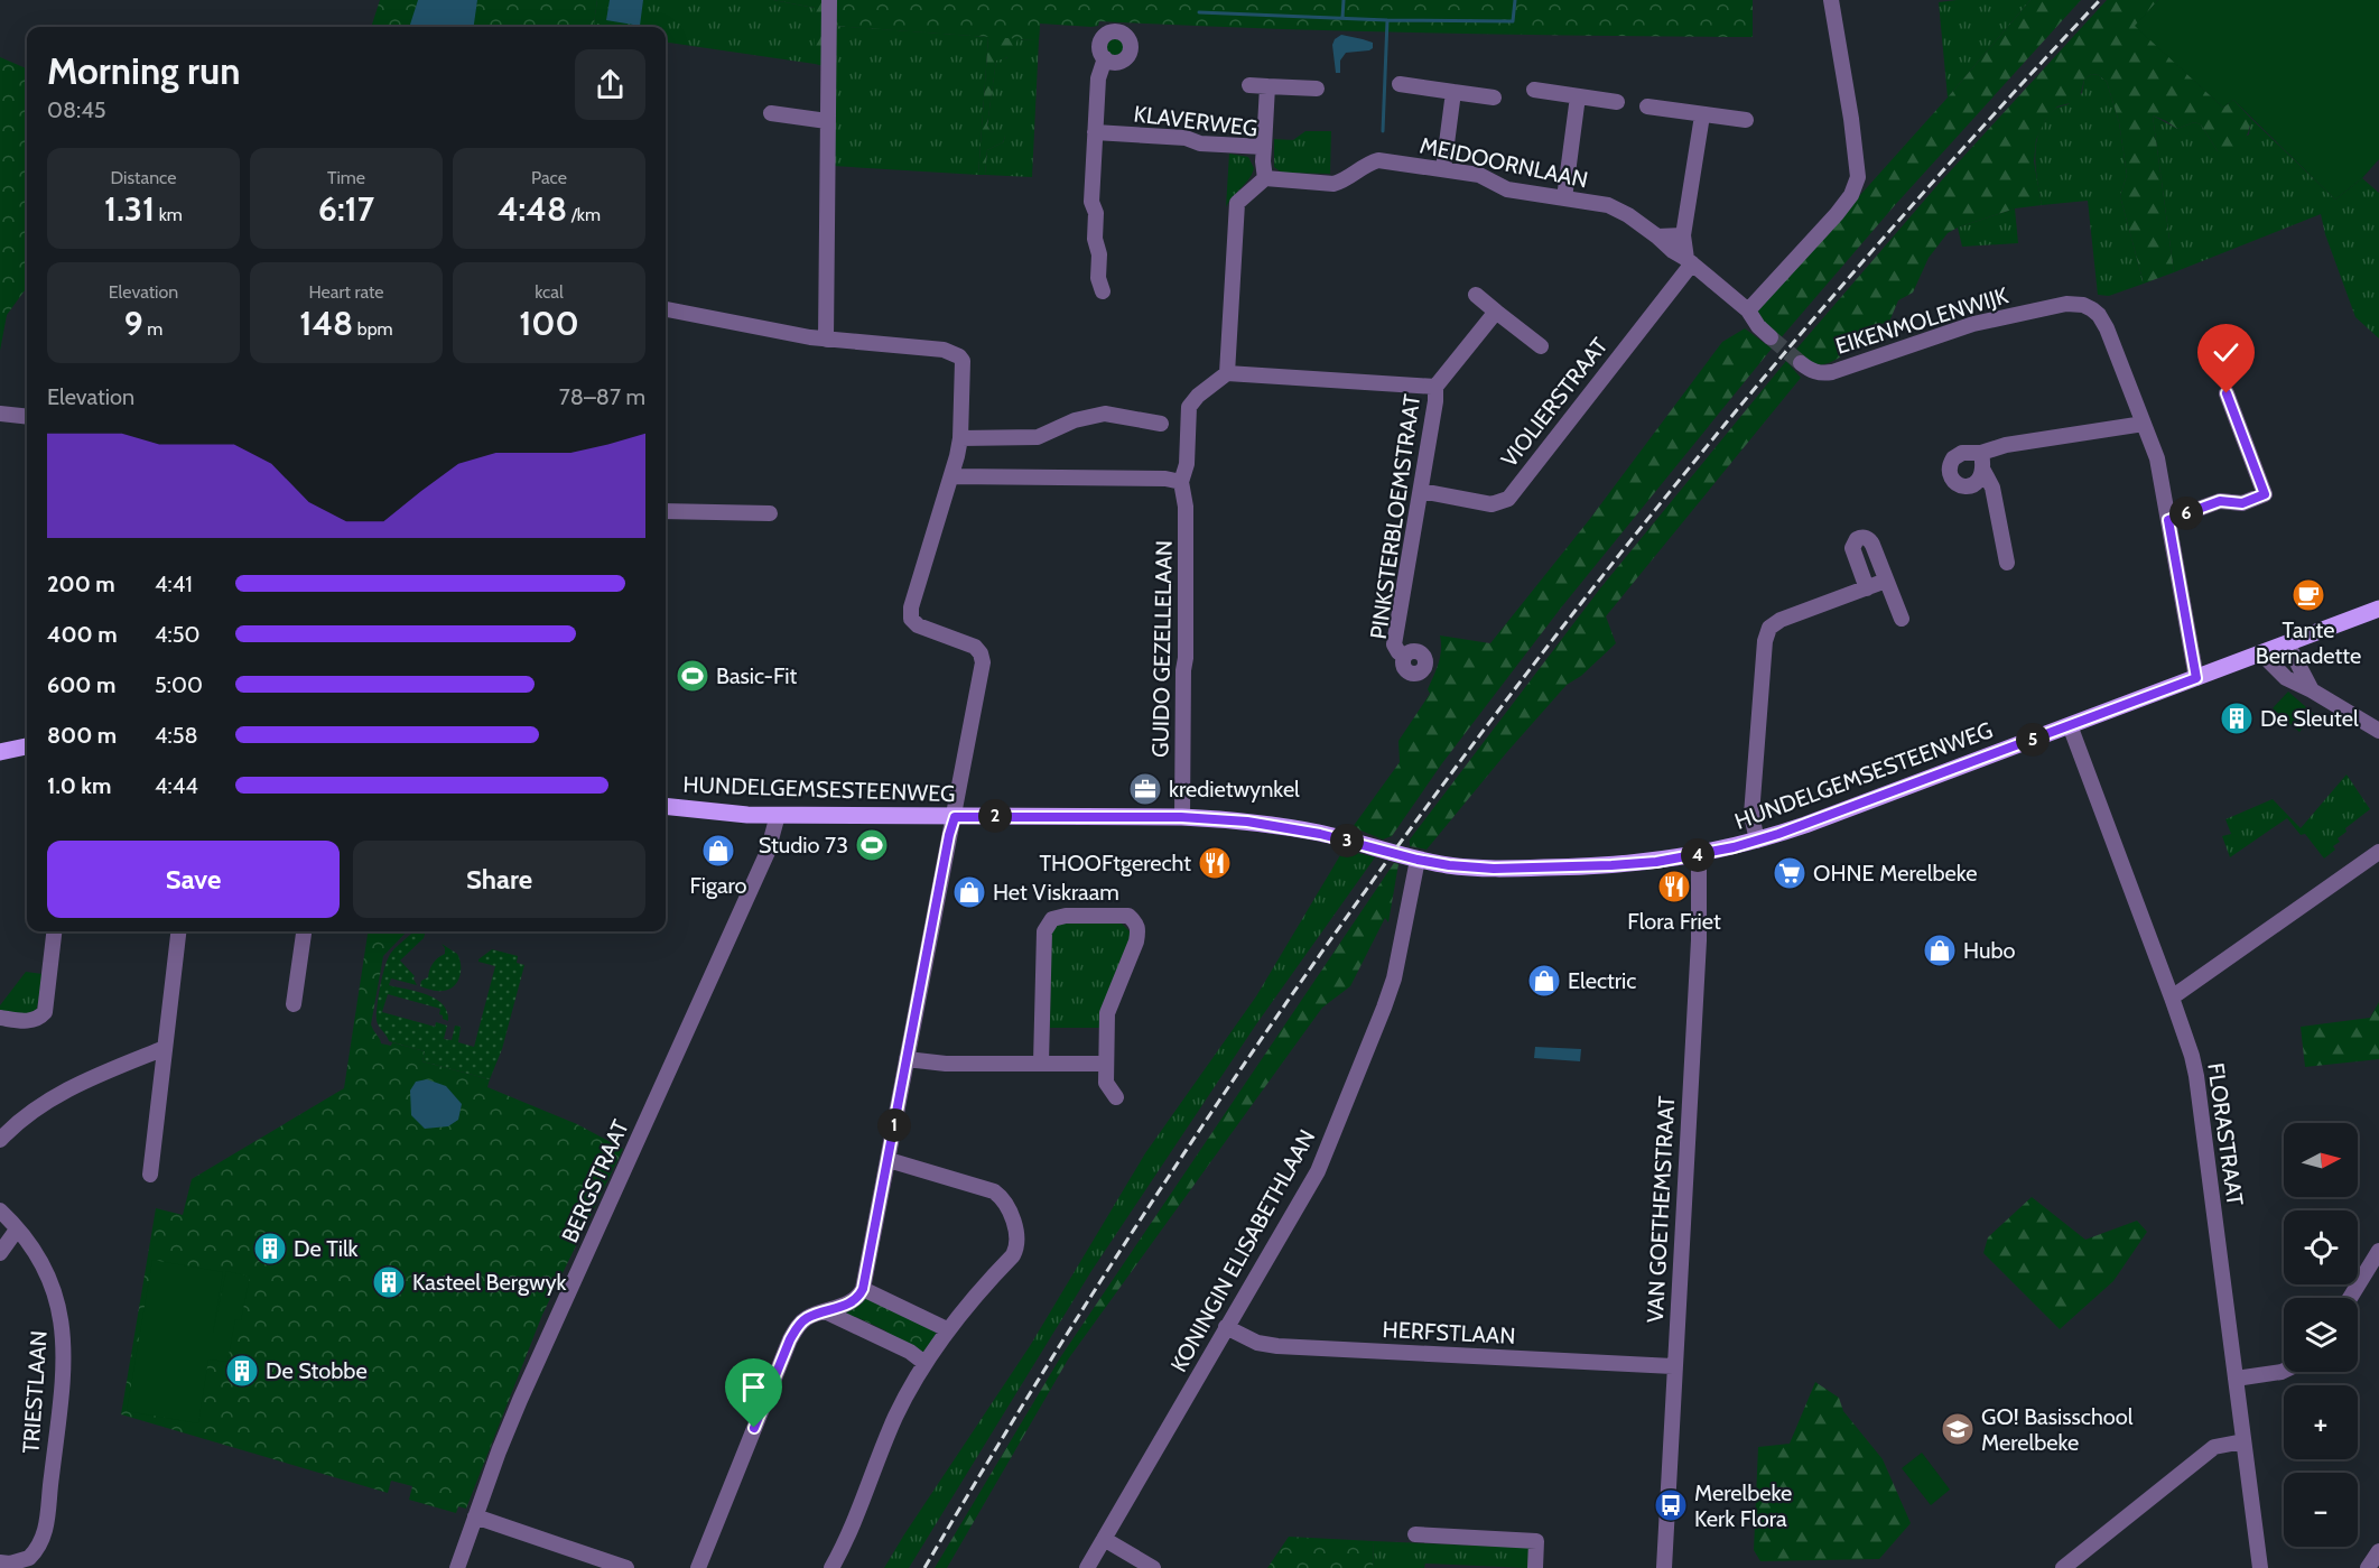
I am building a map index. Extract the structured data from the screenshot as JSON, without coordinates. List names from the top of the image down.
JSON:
{
  "streets": {
    "main road": ["HUNDELGEMSESTEENWEG"],
    "street": [
      "KLAVERWEG",
      "MEIDOORNLAAN",
      "EIKENMOLENWIJK",
      "VIOLIERSTRAAT",
      "PINKSTERBLOEMSTRAAT",
      "GUIDO GEZELLELAAN",
      "FLORASTRAAT",
      "BERGSTRAAT",
      "VAN GOETHEMSTRAAT",
      "KONINGIN ELISABETHLAAN",
      "HERFSTLAAN",
      "TRIESTLAAN"
    ]
  },
  "crossings": [
    ["KLAVERWEG", "MEIDOORNLAAN"],
    ["MEIDOORNLAAN", "VIOLIERSTRAAT"],
    ["EIKENMOLENWIJK", "HUNDELGEMSESTEENWEG"],
    ["VIOLIERSTRAAT", "PINKSTERBLOEMSTRAAT"],
    ["PINKSTERBLOEMSTRAAT", "GUIDO GEZELLELAAN"],
    ["GUIDO GEZELLELAAN", "HUNDELGEMSESTEENWEG"],
    ["HUNDELGEMSESTEENWEG", "FLORASTRAAT"],
    ["HUNDELGEMSESTEENWEG", "BERGSTRAAT"],
    ["HUNDELGEMSESTEENWEG", "VAN GOETHEMSTRAAT"],
    ["HUNDELGEMSESTEENWEG", "KONINGIN ELISABETHLAAN"],
    ["VAN GOETHEMSTRAAT", "HERFSTLAAN"],
    ["KONINGIN ELISABETHLAAN", "HERFSTLAAN"]
  ],
  "places": {
    "cafe": ["Tante Bernadette"],
    "sports": ["Basic-Fit", "Studio 73"],
    "building": [
      "De Sleutel",
      "De Tilk",
      "Kasteel Bergwyk",
      "De Stobbe"
    ],
    "office": ["kredietwynkel"],
    "shop": [
      "Figaro",
      "Het Viskraam",
      "Hubo",
      "Electric"
    ],
    "restaurant": ["THOOFtgerecht", "Flora Friet"],
    "supermarket": ["OHNE Merelbeke"],
    "school or university": ["GO! Basisschool Merelbeke"],
    "bus stop": ["Merelbeke Kerk Flora"]
  },
  "north": "right",
  "page": {
    "heading": ["Morning run", "08:45"],
    "stats": [
      ["Distance", "1.31 km"],
      ["Time", "6:17"],
      ["Pace", "4:48 /km"],
      ["Elevation", "9 m"],
      ["Heart rate", "148 bpm"],
      ["kcal", "100"]
    ],
    "chart": ["Elevation", "78–87 m"],
    "pins": [
      "6",
      "5",
      "2",
      "3",
      "4",
      "1"
    ],
    "list": [
      {
        "name": "200 m",
        "note": "4:41"
      },
      {
        "name": "400 m",
        "note": "4:50"
      },
      {
        "name": "600 m",
        "note": "5:00"
      },
      {
        "name": "800 m",
        "note": "4:58"
      },
      {
        "name": "1.0 km",
        "note": "4:44"
      }
    ],
    "buttons": ["Save", "Share"],
    "map_buttons": ["+", "−"]
  }
}
